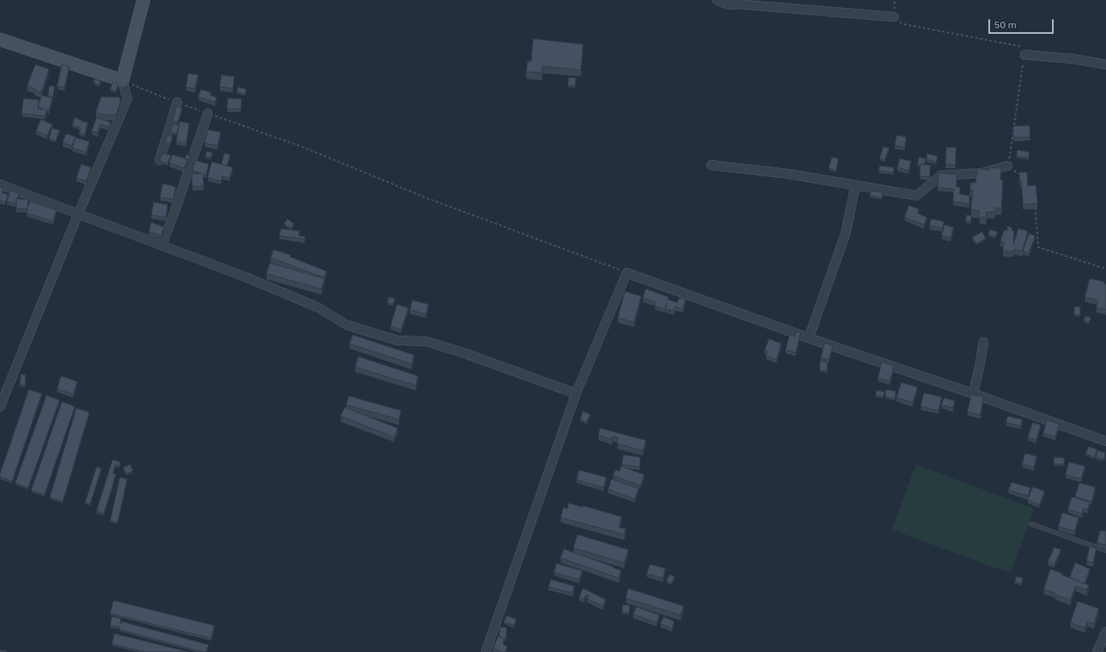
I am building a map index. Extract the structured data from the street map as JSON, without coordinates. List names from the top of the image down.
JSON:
{
  "scale_bar": "50 m"
}
